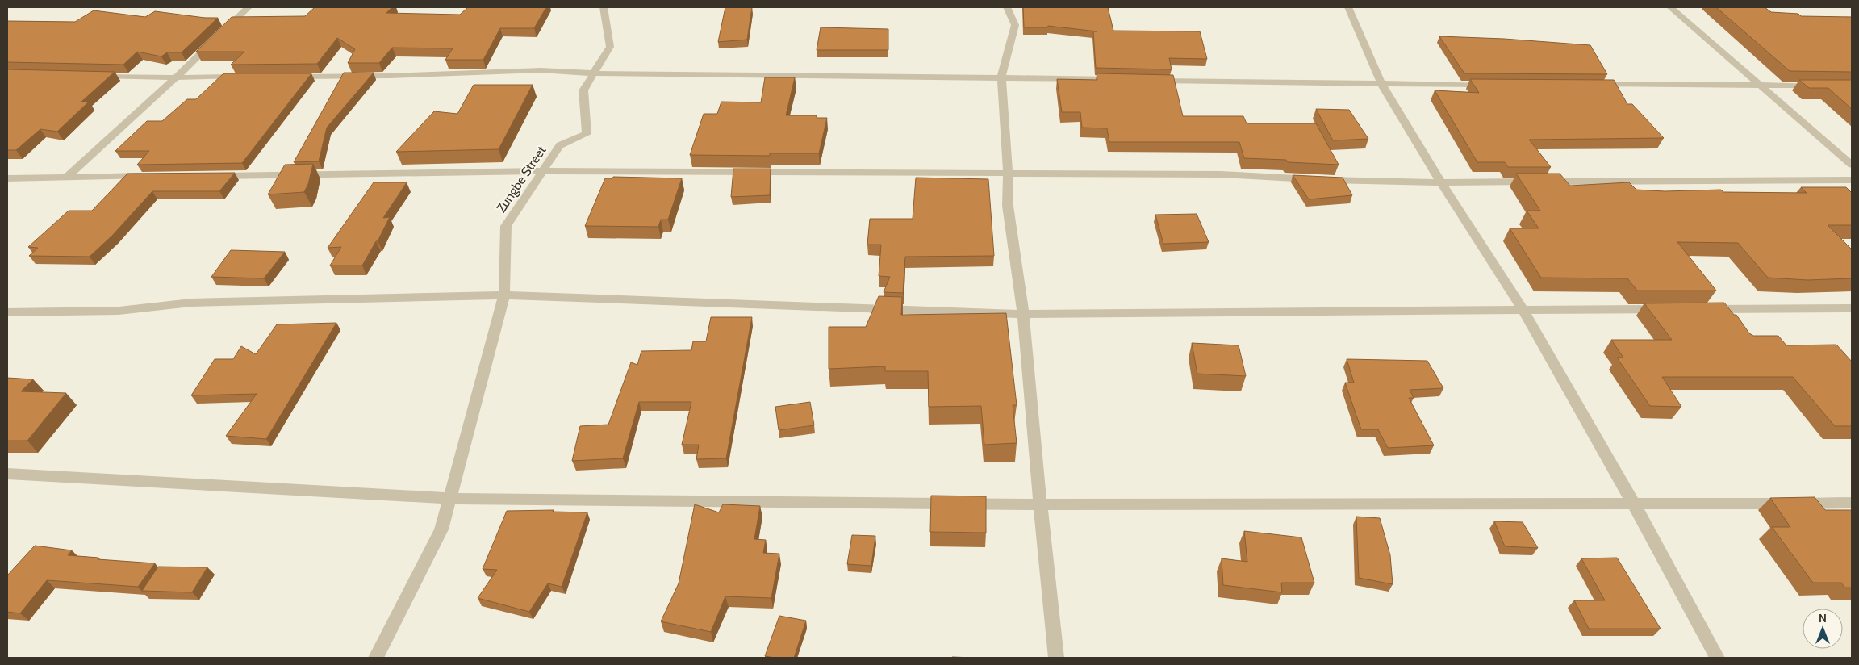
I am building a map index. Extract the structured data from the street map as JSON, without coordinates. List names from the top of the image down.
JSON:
{
  "streets": {
    "street": ["Zungbe Street"]
  },
  "north": "top"
}
